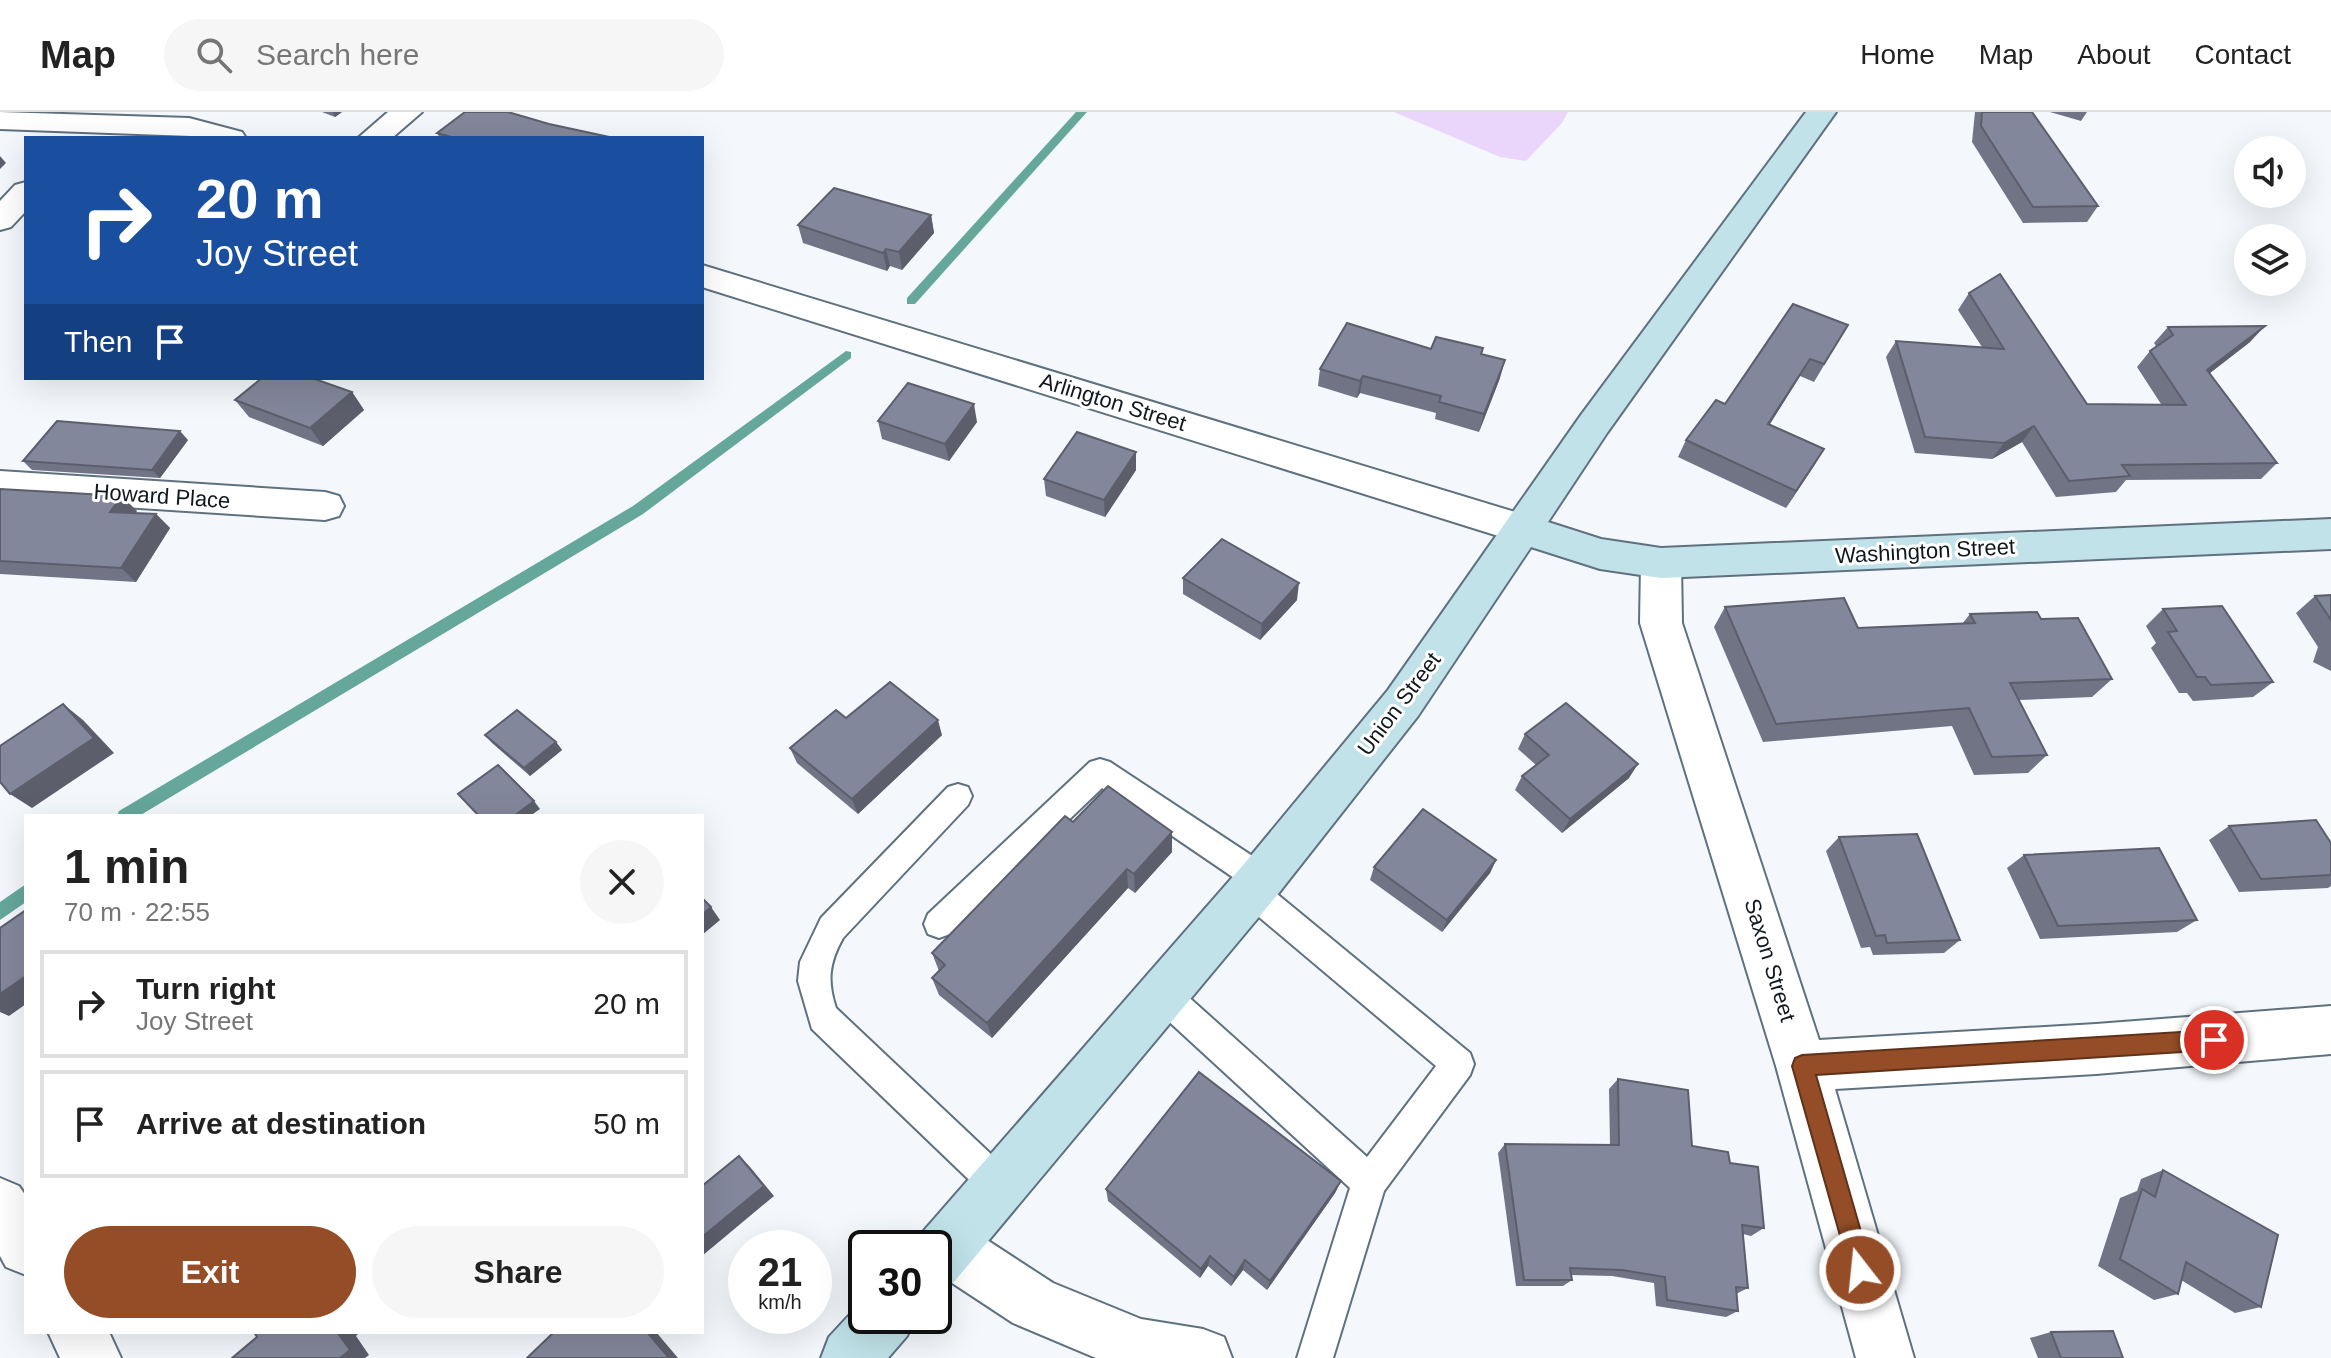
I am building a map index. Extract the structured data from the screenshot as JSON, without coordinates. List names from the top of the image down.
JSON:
{
  "streets": {
    "main road": ["Washington Street", "Union Street"],
    "street": ["Arlington Street", "Howard Place", "Saxon Street"]
  },
  "crossings": [
    ["Arlington Street", "Washington Street"],
    ["Arlington Street", "Union Street"],
    ["Washington Street", "Union Street"],
    ["Washington Street", "Saxon Street"]
  ],
  "page": {
    "header": "Map",
    "search": "Search here",
    "nav": [
      "Home",
      "Map",
      "About",
      "Contact"
    ],
    "turn": ["20 m", "Joy Street"],
    "then": "Then",
    "heading": ["1 min", "70 m · 22:55"],
    "list": [
      {
        "name": "Turn right",
        "note": "Joy Street",
        "value": "20 m"
      },
      {
        "name": "Arrive at destination",
        "value": "50 m"
      }
    ],
    "buttons": ["Exit", "Share"],
    "speed": "21 km/h",
    "limit": "30"
  }
}
